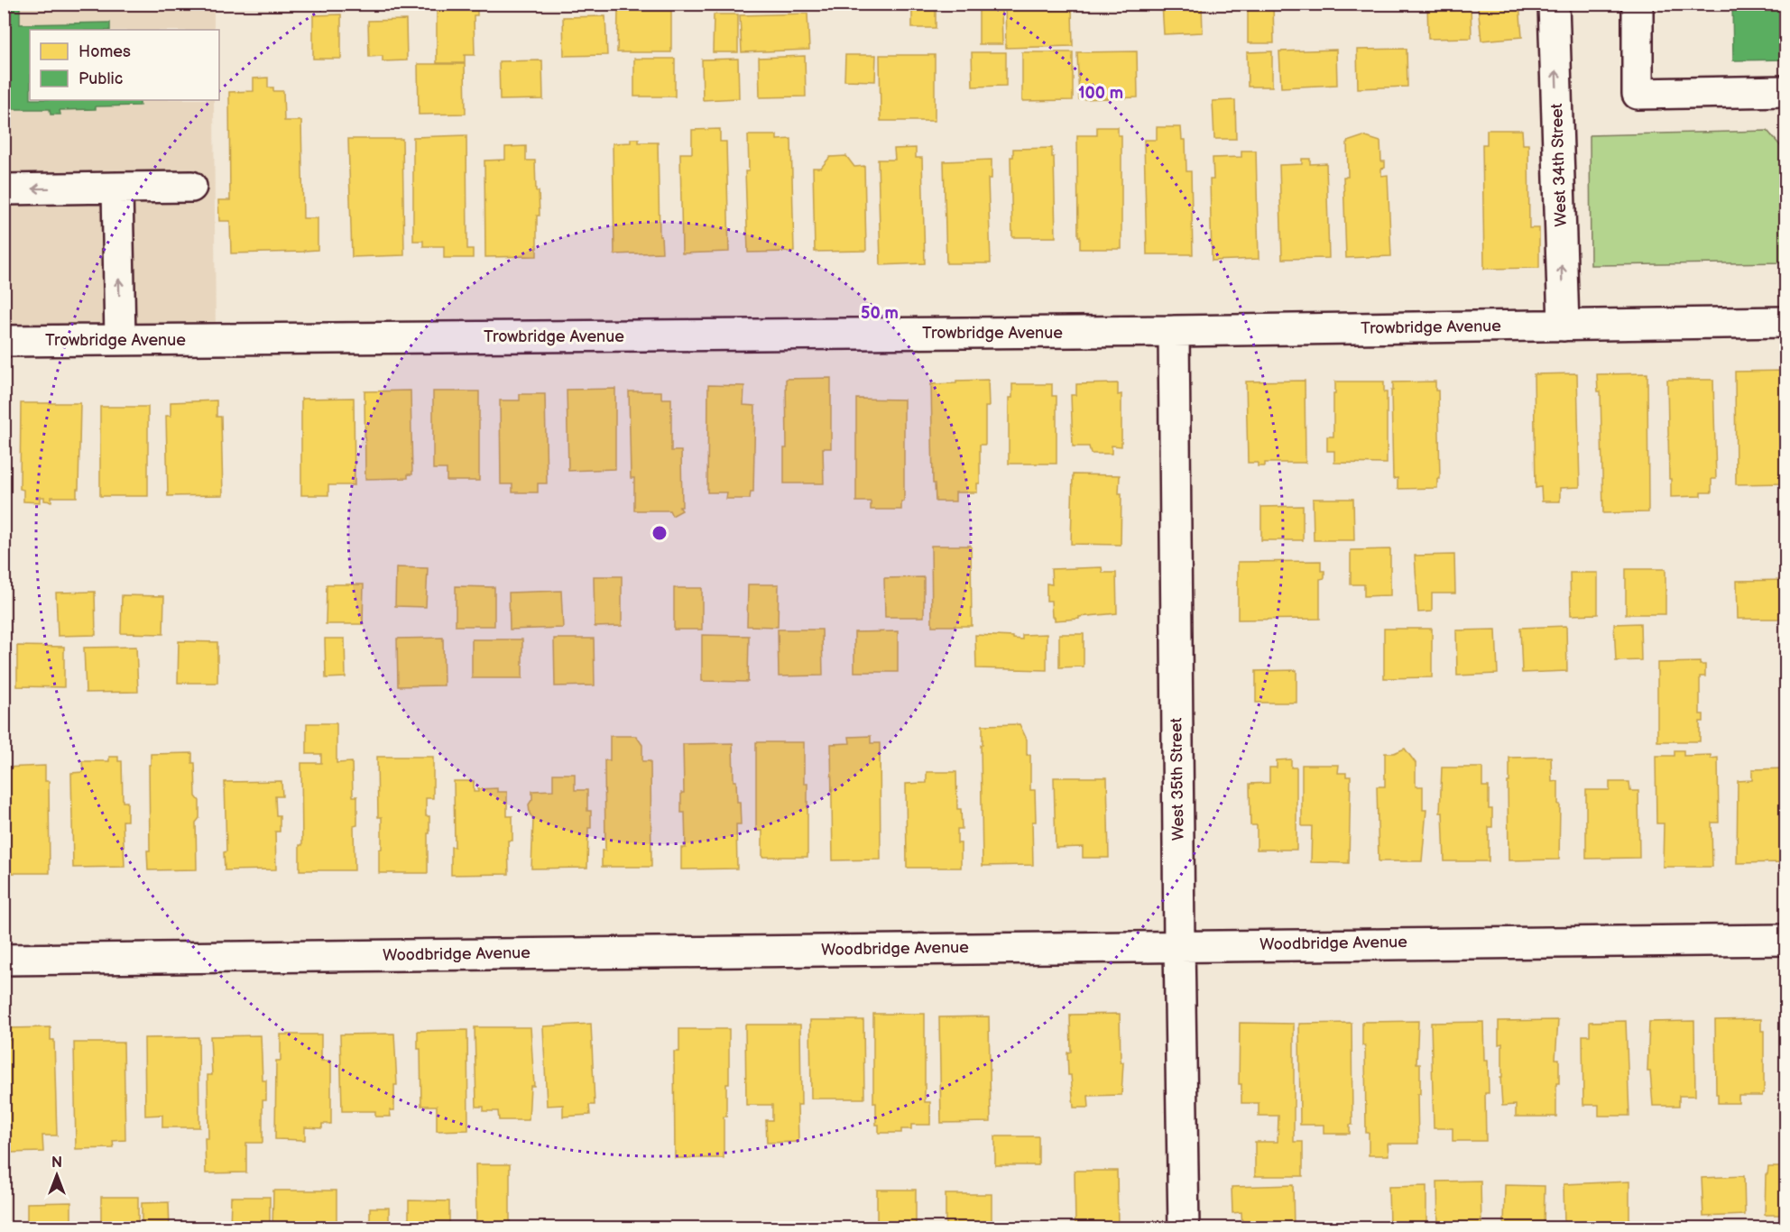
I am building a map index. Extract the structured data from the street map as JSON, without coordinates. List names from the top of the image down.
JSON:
{
  "streets": {
    "street": [
      "West 34th Street",
      "Trowbridge Avenue",
      "West 35th Street",
      "Woodbridge Avenue"
    ]
  },
  "crossings": [
    ["West 34th Street", "Trowbridge Avenue"],
    ["Trowbridge Avenue", "West 35th Street"],
    ["West 35th Street", "Woodbridge Avenue"]
  ],
  "one_way": ["West 34th Street"],
  "legend": ["Homes", "Public"],
  "north": "top",
  "rings": ["100 m", "50 m"]
}
